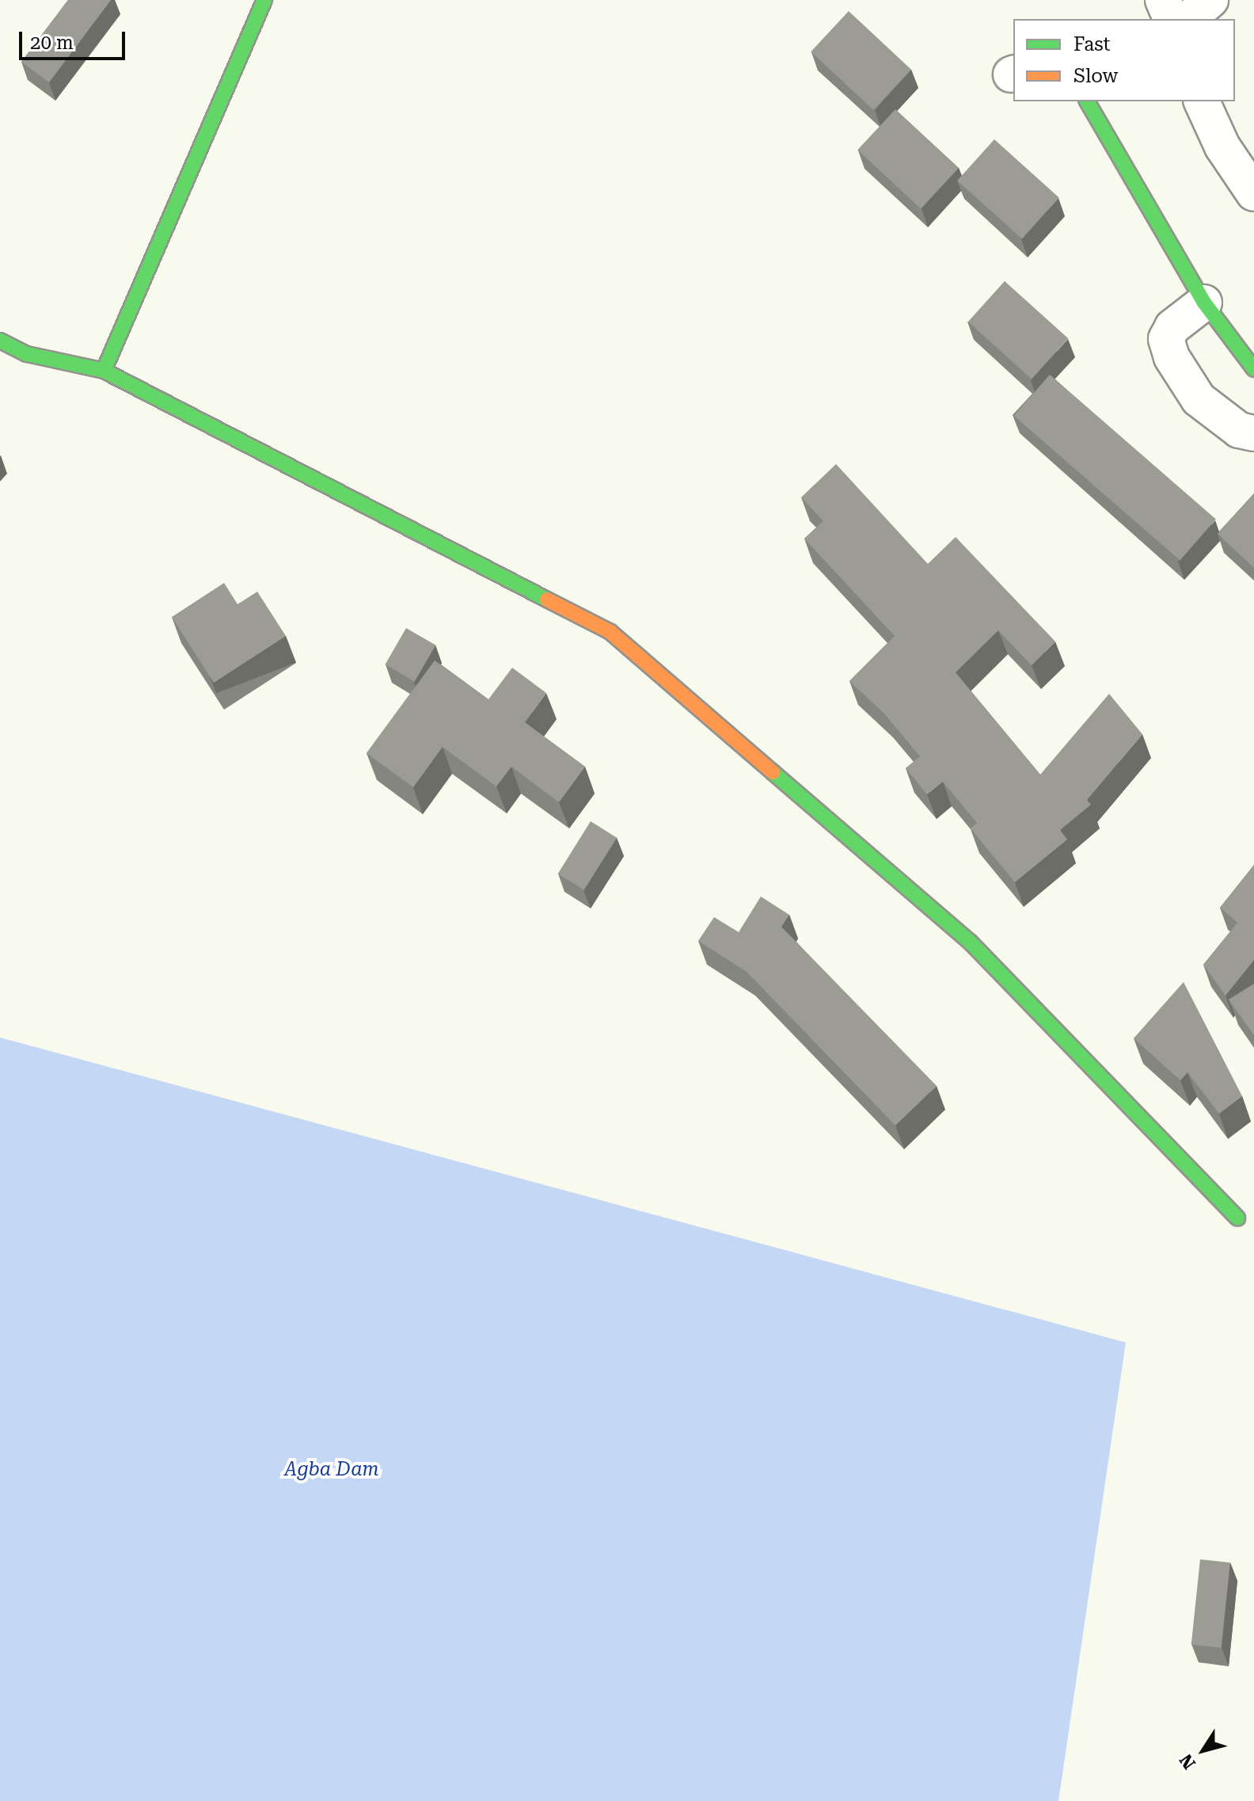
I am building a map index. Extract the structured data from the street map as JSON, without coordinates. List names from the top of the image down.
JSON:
{
  "water": ["Agba Dam"],
  "legend": ["Fast", "Slow"],
  "scale_bar": "20 m",
  "north": "bottom left"
}
